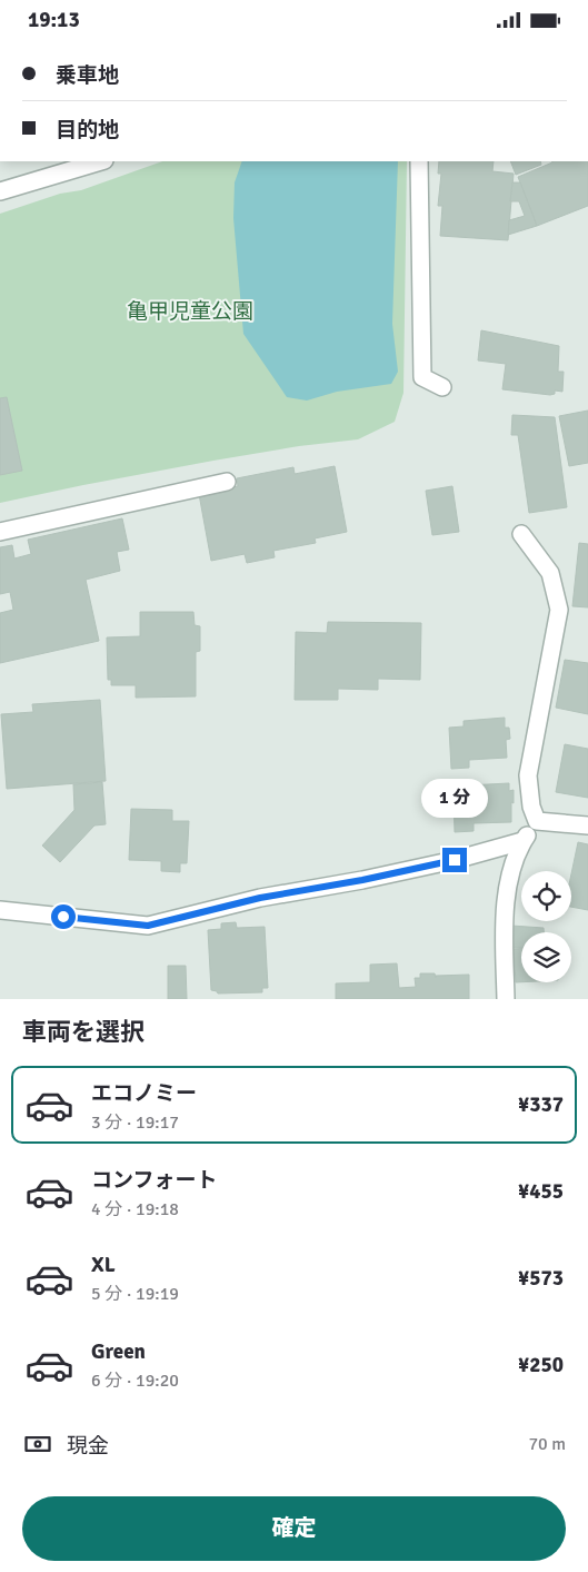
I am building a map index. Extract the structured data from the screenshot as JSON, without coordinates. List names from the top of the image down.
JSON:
{
  "parks": ["亀甲児童公園"],
  "page": {
    "status": "19:13",
    "banner": ["乗車地", "目的地"],
    "bubble": "1 分",
    "heading": "車両を選択",
    "list": [
      {
        "name": "エコノミー",
        "note": "3 分 · 19:17",
        "value": "¥337"
      },
      {
        "name": "コンフォート",
        "note": "4 分 · 19:18",
        "value": "¥455"
      },
      {
        "name": "XL",
        "note": "5 分 · 19:19",
        "value": "¥573"
      },
      {
        "name": "Green",
        "note": "6 分 · 19:20",
        "value": "¥250"
      }
    ],
    "pay": ["現金", "70 m"],
    "buttons": "確定"
  }
}
